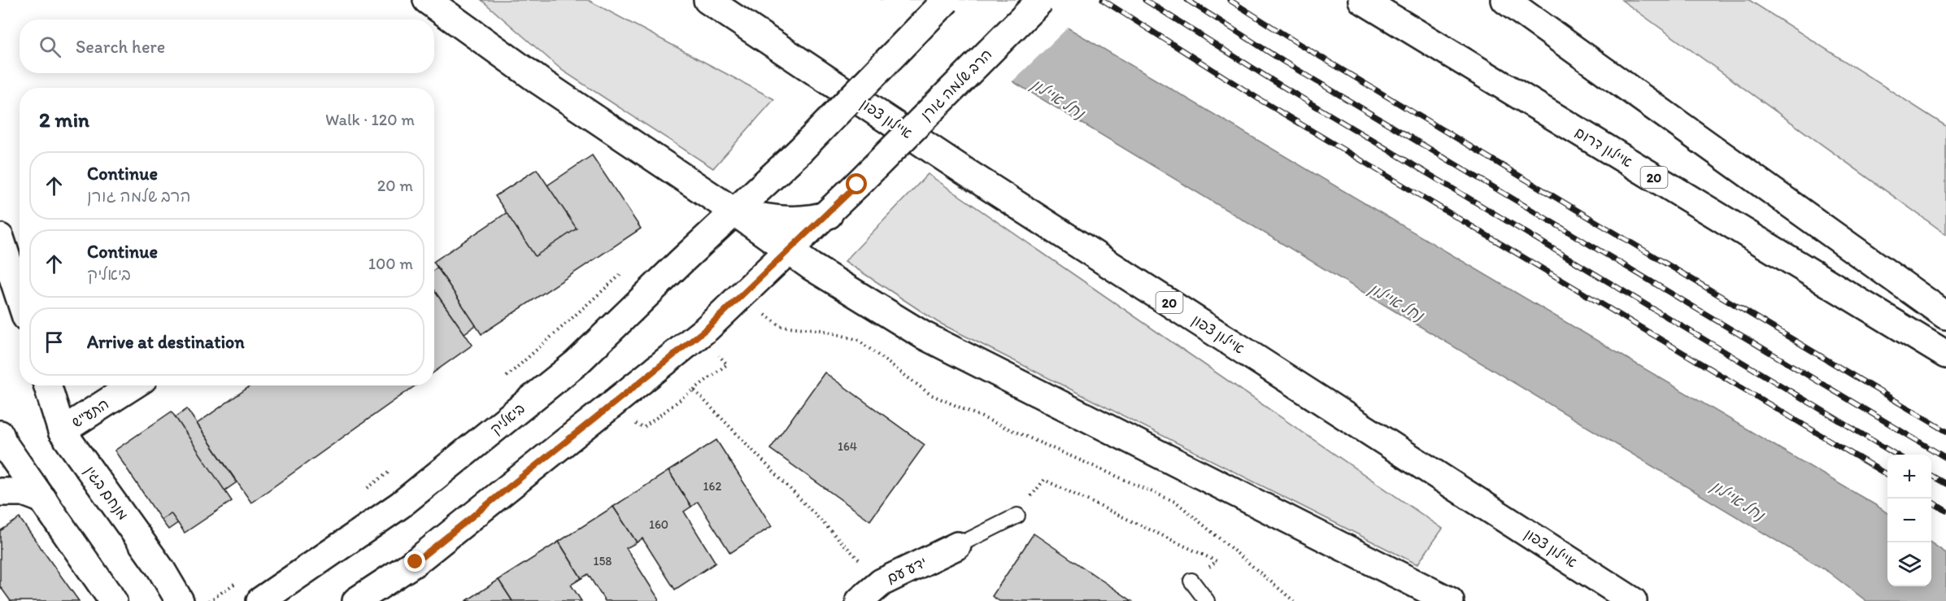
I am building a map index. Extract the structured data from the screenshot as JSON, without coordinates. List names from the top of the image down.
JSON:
{
  "streets": {
    "main road": [
      "הרב שלמה גורן",
      "איילון צפון",
      "איילון דרום",
      "20",
      "התע\"ש",
      "ביאליק",
      "מנחם בגין",
      "ידע עם"
    ]
  },
  "crossings": [
    ["התע\"ש", "מנחם בגין"]
  ],
  "water": ["נחל איילון"],
  "house_numbers": [
    "164",
    "162",
    "160",
    "158"
  ],
  "page": {
    "search": "Search here",
    "heading": ["2 min", "Walk · 120 m"],
    "list": [
      ["Continue", "הרב שלמה גורן", "20 m"],
      ["Continue", "ביאליק", "100 m"],
      "Arrive at destination"
    ],
    "map_buttons": ["+", "−"]
  }
}
